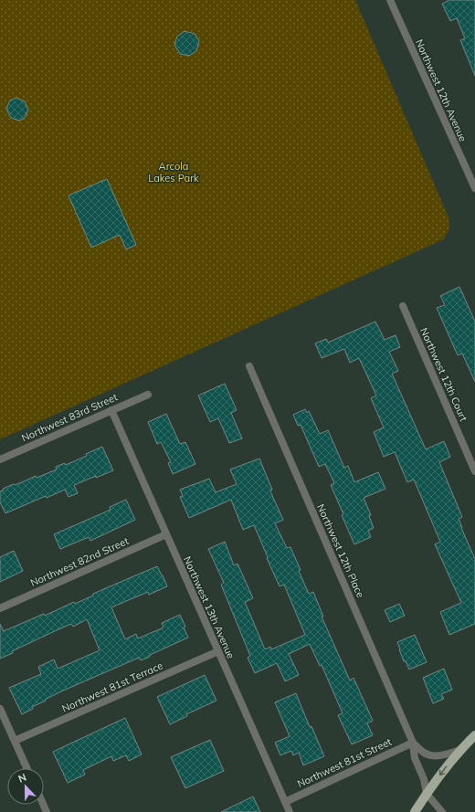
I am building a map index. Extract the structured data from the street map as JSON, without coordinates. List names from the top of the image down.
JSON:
{
  "streets": {
    "street": [
      "Northwest 12th Avenue",
      "Northwest 12th Court",
      "Northwest 83rd Street",
      "Northwest 12th Place",
      "Northwest 82nd Street",
      "Northwest 13th Avenue",
      "Northwest 81st Terrace",
      "Northwest 81st Street"
    ]
  },
  "crossings": [
    ["Northwest 83rd Street", "Northwest 13th Avenue"],
    ["Northwest 12th Place", "Northwest 81st Street"],
    ["Northwest 82nd Street", "Northwest 13th Avenue"],
    ["Northwest 13th Avenue", "Northwest 81st Terrace"],
    ["Northwest 13th Avenue", "Northwest 81st Street"]
  ],
  "parks": ["Arcola Lakes Park"],
  "north": "top"
}
